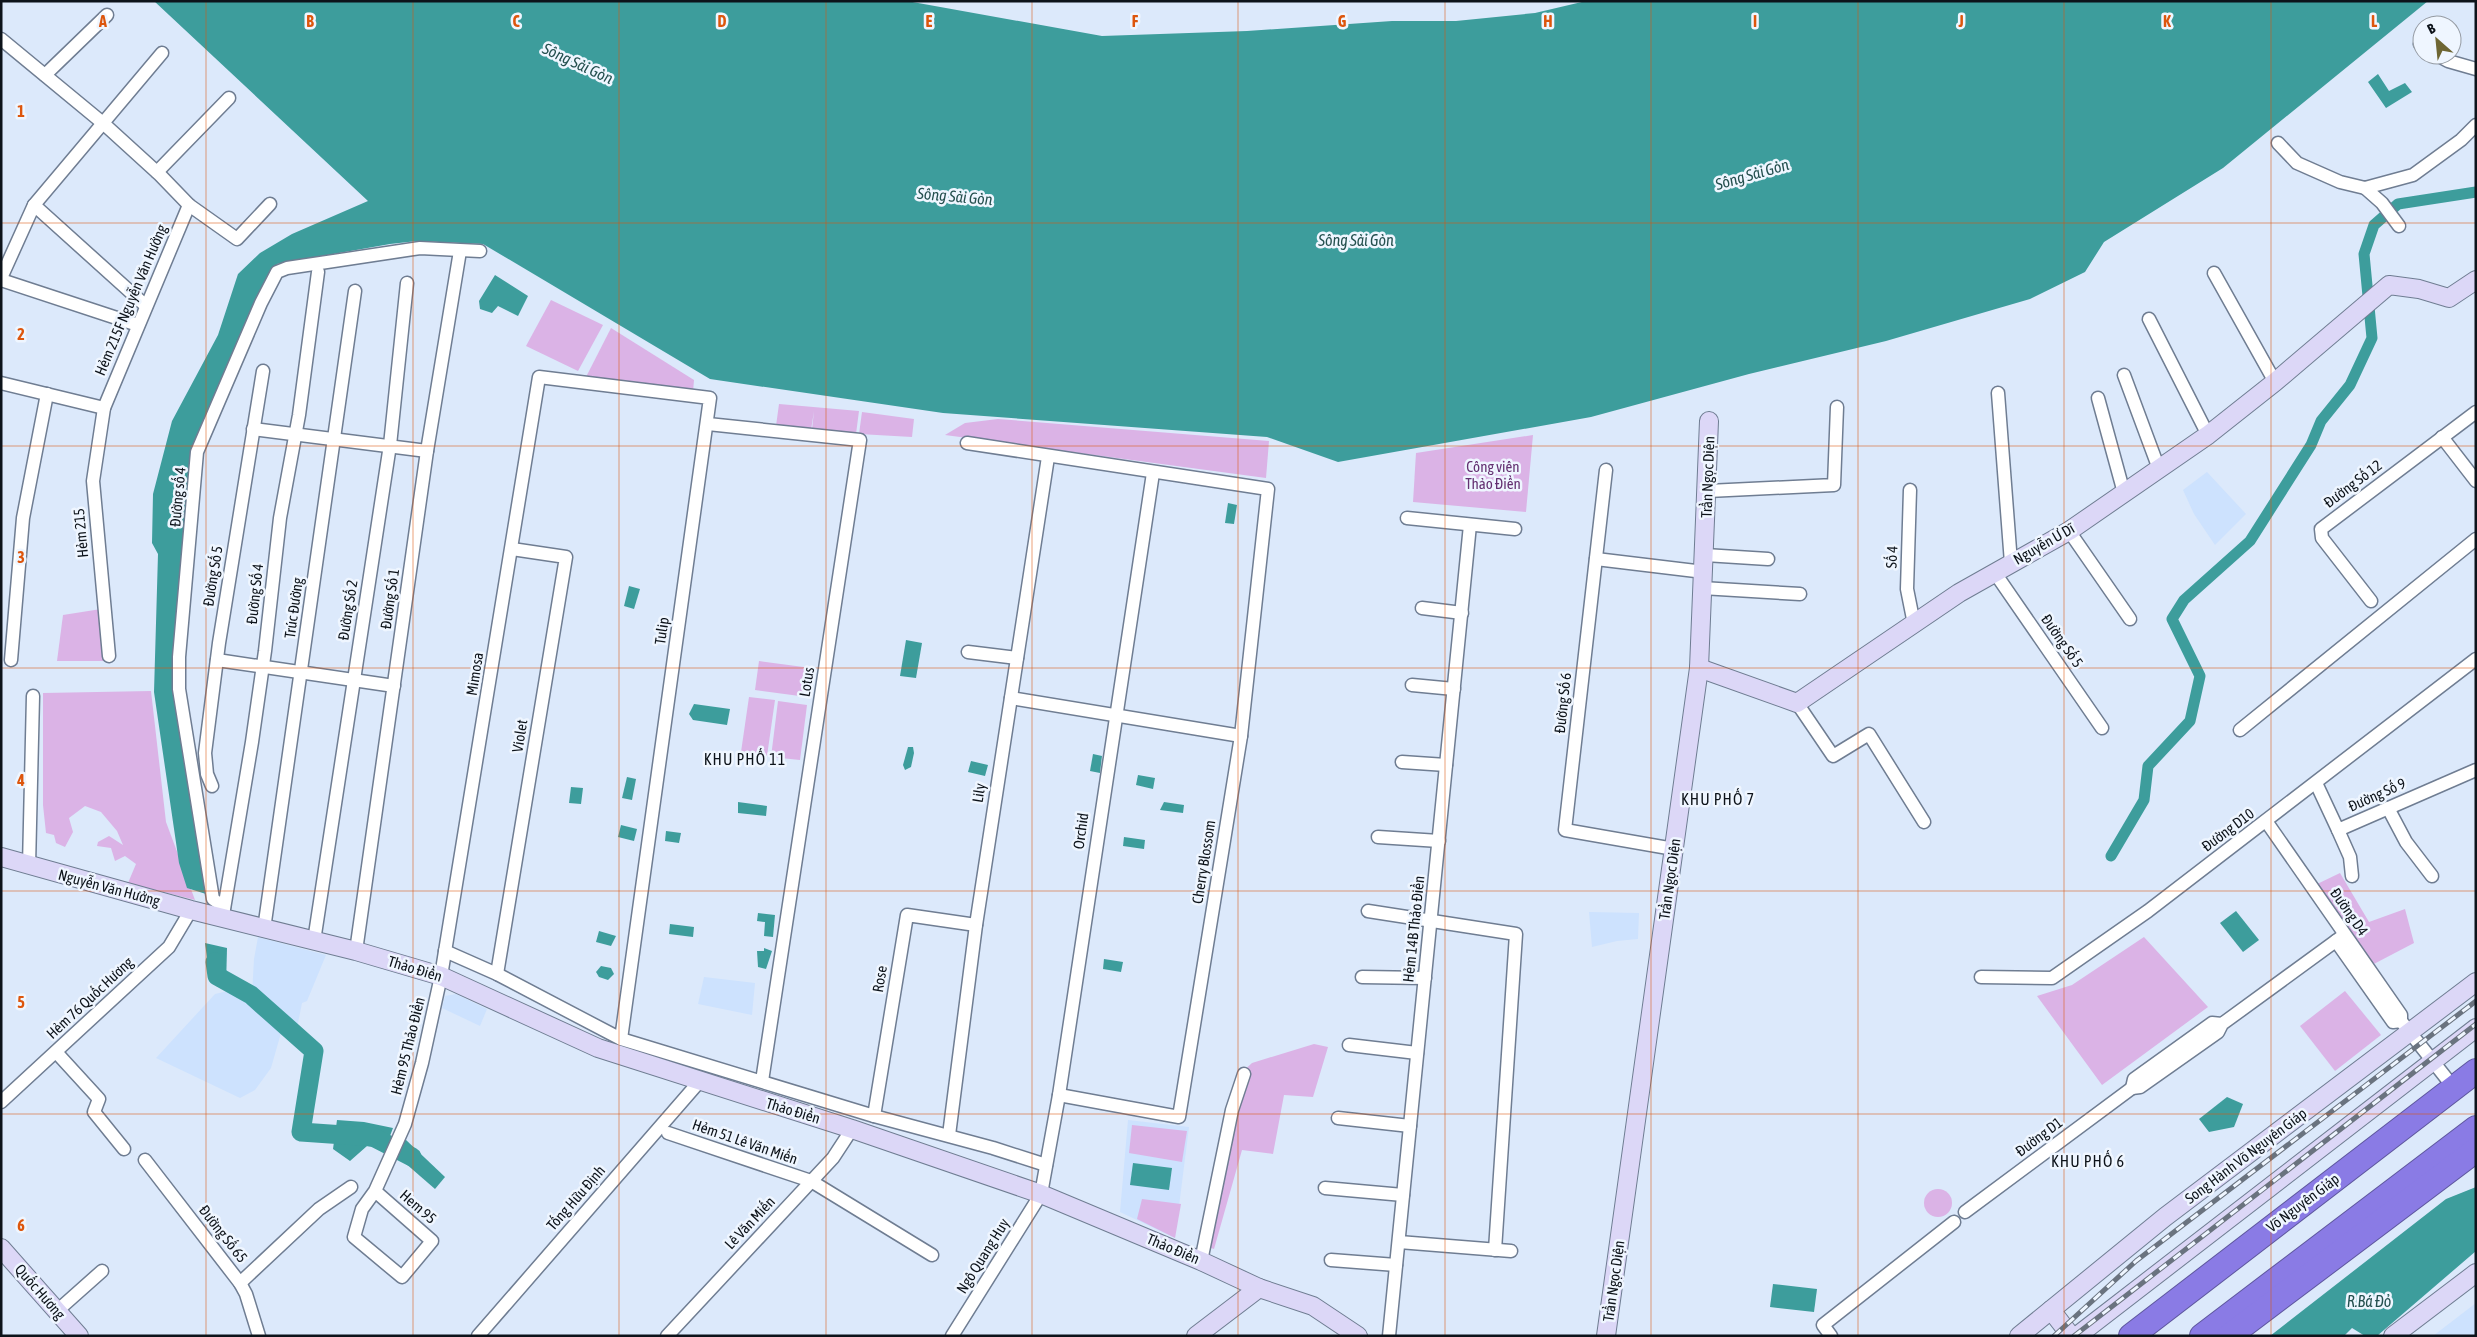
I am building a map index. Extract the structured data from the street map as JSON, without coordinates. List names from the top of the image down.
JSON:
{
  "streets": {
    "highway": ["Võ Nguyên Giáp"],
    "main road": [
      "Trần Ngọc Diện",
      "Nguyễn Ư Dĩ",
      "Nguyễn Văn Hưởng",
      "Thảo Điền",
      "Song Hành Võ Nguyên Giáp",
      "Quốc Hương"
    ],
    "street": [
      "Hẻm 215F Nguyễn Văn Hưởng",
      "Đường Số 12",
      "Đường số 4",
      "Hẻm 215",
      "Số 4",
      "Đường Số 5",
      "Đường Số 4",
      "Đường Số 1",
      "Trúc Đường",
      "Đường Số 2",
      "Tulip",
      "Mimosa",
      "Lotus",
      "Đường Số 6",
      "Violet",
      "Lily",
      "Đường Số 9",
      "Đường D10",
      "Orchid",
      "Cherry Blossom",
      "Đường D4",
      "Hẻm 14B Thảo Điền",
      "Rose",
      "Hẻm 76 Quốc Hương",
      "Hẻm 95 Thảo Điền",
      "Đường D1",
      "Hẻm 51 Lê Văn Miến",
      "Tống Hữu Định",
      "Hem 95",
      "Lê Văn Miến",
      "Đường Số 65",
      "Ngô Quang Huy"
    ]
  },
  "crossings": [
    ["Hẻm 215F Nguyễn Văn Hưởng", "Hẻm 215"],
    ["Trần Ngọc Diện", "Đường Số 6"],
    ["Đường số 4", "Đường Số 4"],
    ["Đường số 4", "Nguyễn Văn Hưởng"],
    ["Đường số 4", "Thảo Điền"],
    ["Nguyễn Ư Dĩ", "Số 4"],
    ["Nguyễn Ư Dĩ", "Đường Số 5"],
    ["Đường Số 4", "Nguyễn Văn Hưởng"],
    ["Đường Số 4", "Thảo Điền"],
    ["Đường Số 1", "Thảo Điền"],
    ["Trúc Đường", "Thảo Điền"],
    ["Đường Số 2", "Thảo Điền"],
    ["Tulip", "Mimosa"],
    ["Tulip", "Lotus"],
    ["Mimosa", "Violet"],
    ["Mimosa", "Thảo Điền"],
    ["Mimosa", "Hẻm 95 Thảo Điền"],
    ["Lily", "Rose"],
    ["Đường Số 9", "Đường D10"],
    ["Đường D10", "Đường D4"],
    ["Orchid", "Cherry Blossom"],
    ["Orchid", "Thảo Điền"],
    ["Orchid", "Ngô Quang Huy"],
    ["Nguyễn Văn Hưởng", "Thảo Điền"],
    ["Nguyễn Văn Hưởng", "Hẻm 76 Quốc Hương"],
    ["Đường D4", "Đường D1"],
    ["Đường D4", "Song Hành Võ Nguyên Giáp"],
    ["Đường D4", "Võ Nguyên Giáp"],
    ["Thảo Điền", "Hẻm 95 Thảo Điền"],
    ["Thảo Điền", "Tống Hữu Định"],
    ["Thảo Điền", "Lê Văn Miến"],
    ["Thảo Điền", "Ngô Quang Huy"],
    ["Hẻm 95 Thảo Điền", "Hem 95"],
    ["Hẻm 51 Lê Văn Miến", "Lê Văn Miến"]
  ],
  "districts": ["KHU PHỐ 11", "KHU PHỐ 7", "KHU PHỐ 6"],
  "water": ["Sông Sài Gòn", "R.Bá Đỏ"],
  "parks": ["Công viên Thảo Điền"],
  "north": "top left",
  "grid": {
    "columns": [
      "A",
      "B",
      "C",
      "D",
      "E",
      "F",
      "G",
      "H",
      "I",
      "J",
      "K",
      "L"
    ],
    "rows": [
      "1",
      "2",
      "3",
      "4",
      "5",
      "6"
    ]
  }
}
